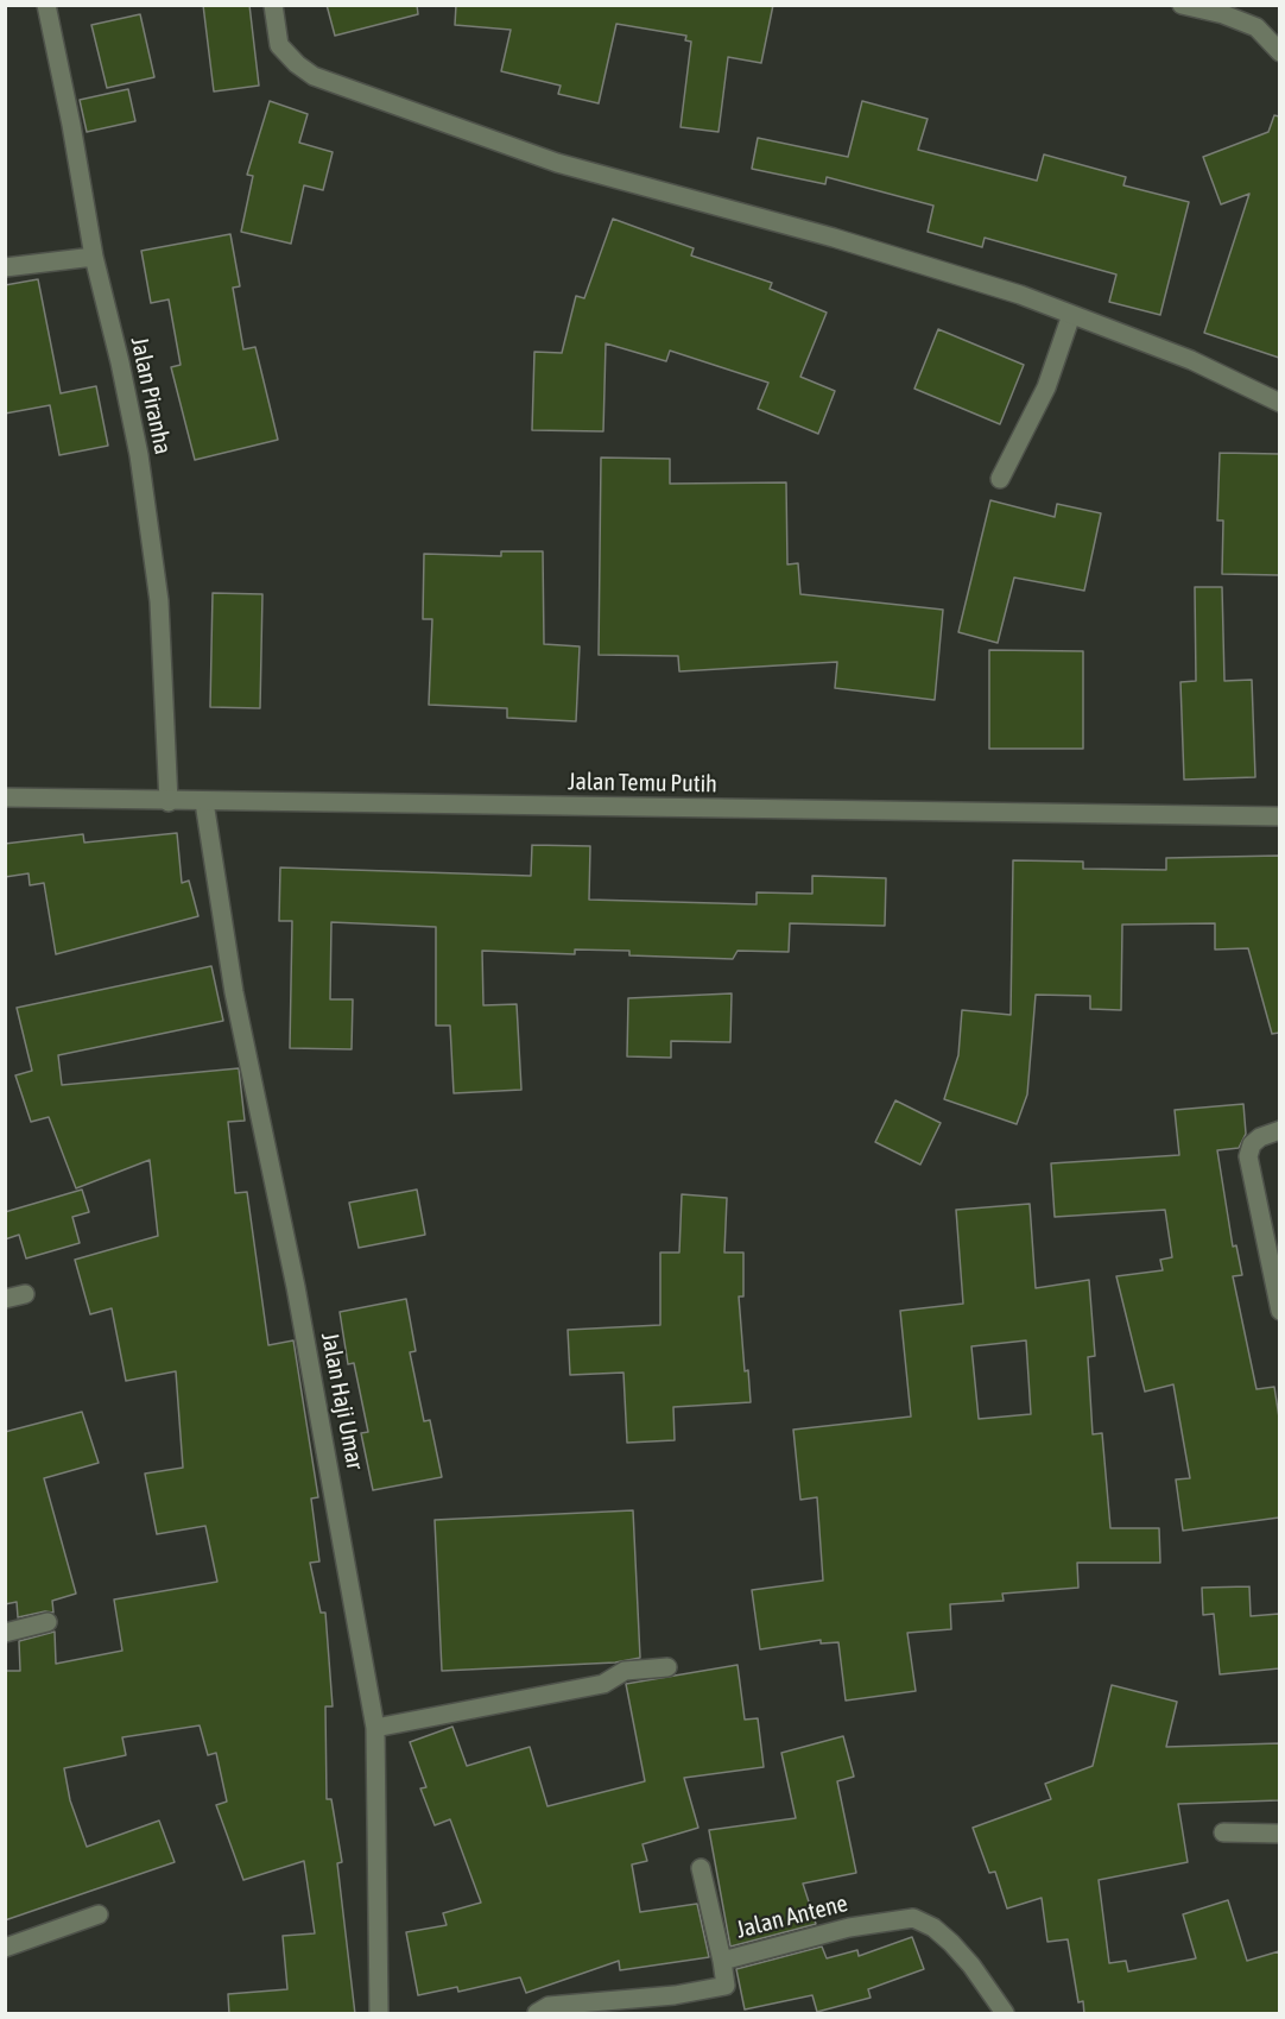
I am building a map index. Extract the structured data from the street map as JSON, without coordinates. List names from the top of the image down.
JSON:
{
  "streets": {
    "street": [
      "Jalan Piranha",
      "Jalan Temu Putih",
      "Jalan Haji Umar",
      "Jalan Antene"
    ]
  },
  "crossings": [
    ["Jalan Piranha", "Jalan Temu Putih"],
    ["Jalan Temu Putih", "Jalan Haji Umar"]
  ]
}
